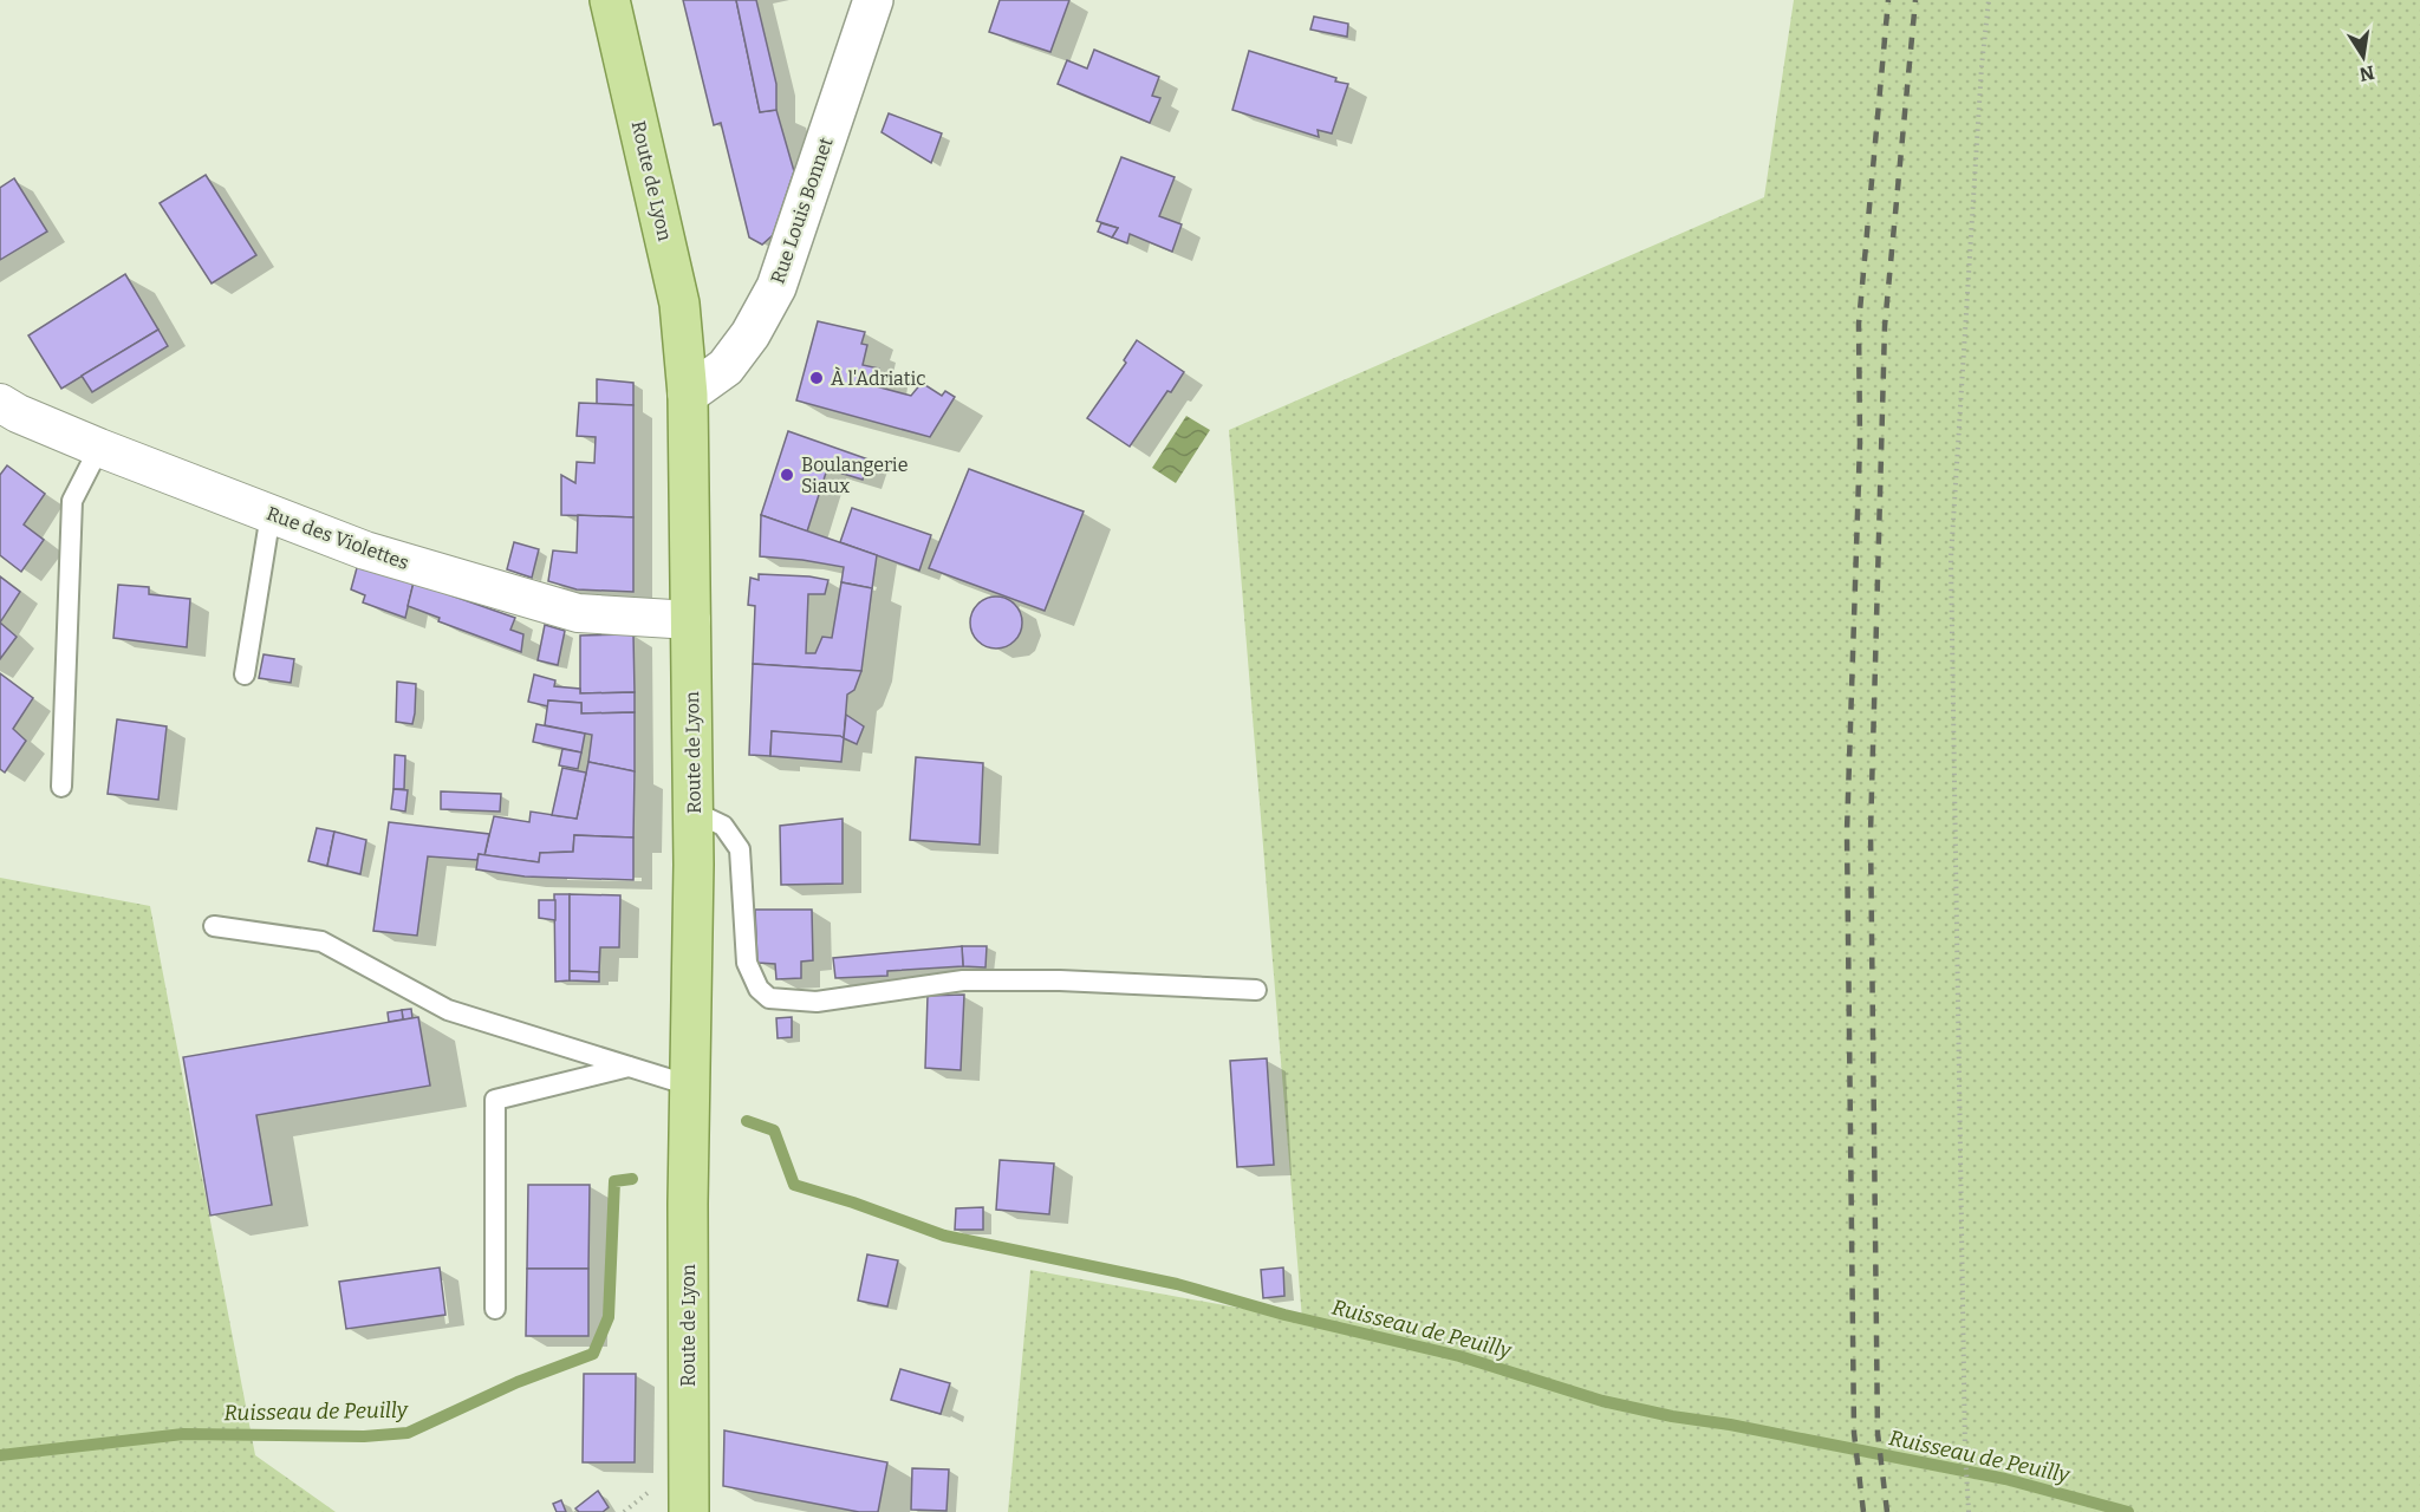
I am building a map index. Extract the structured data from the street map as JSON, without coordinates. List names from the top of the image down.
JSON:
{
  "streets": {
    "main road": ["Route de Lyon"],
    "street": ["Rue Louis Bonnet", "Rue des Violettes"]
  },
  "crossings": [
    ["Route de Lyon", "Rue Louis Bonnet"],
    ["Route de Lyon", "Rue des Violettes"]
  ],
  "water": ["Ruisseau de Peuilly"],
  "places": ["À l'Adriatic", "Boulangerie Siaux"],
  "north": "bottom"
}
